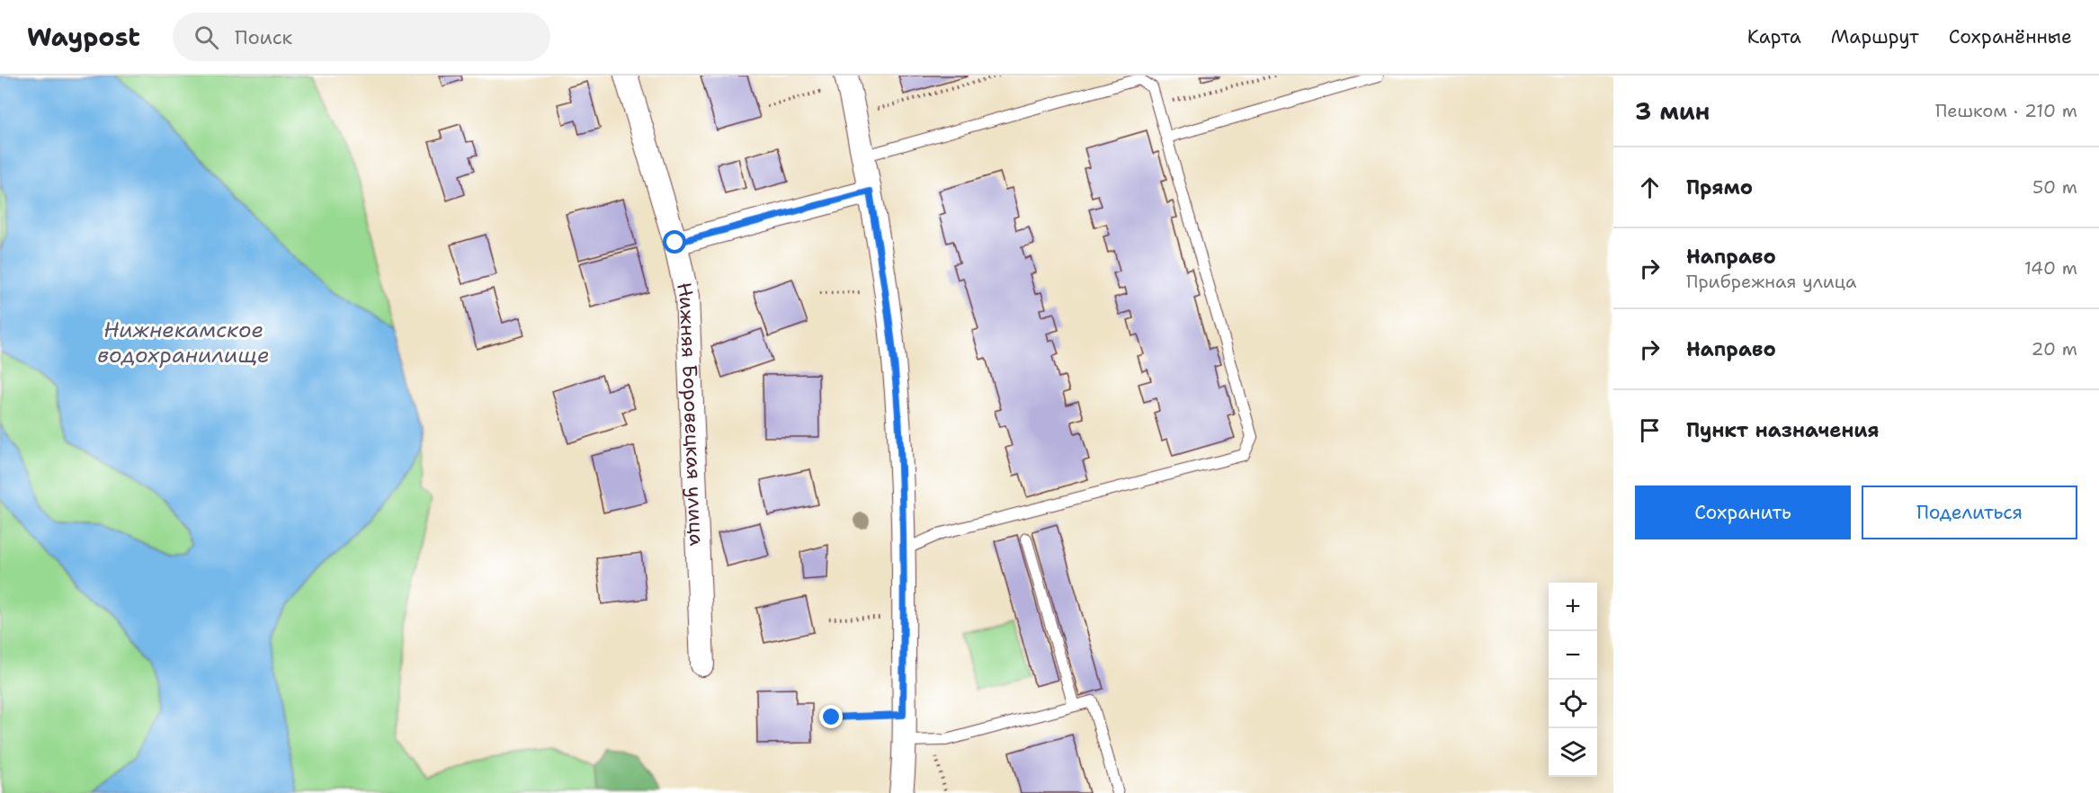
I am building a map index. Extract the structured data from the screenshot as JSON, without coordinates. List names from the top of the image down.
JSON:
{
  "streets": {
    "street": ["Нижняя Боровецкая улица"]
  },
  "water": ["Нижнекамское водохранилище"],
  "page": {
    "header": "Waypost",
    "search": "Поиск",
    "nav": ["Карта", "Маршрут", "Сохранённые"],
    "heading": ["3 мин", "Пешком · 210 m"],
    "list": [
      ["Прямо", "50 m"],
      ["Направо", "Прибрежная улица", "140 m"],
      ["Направо", "20 m"],
      "Пункт назначения"
    ],
    "buttons": ["Сохранить", "Поделиться"],
    "map_buttons": ["+", "−"]
  }
}
